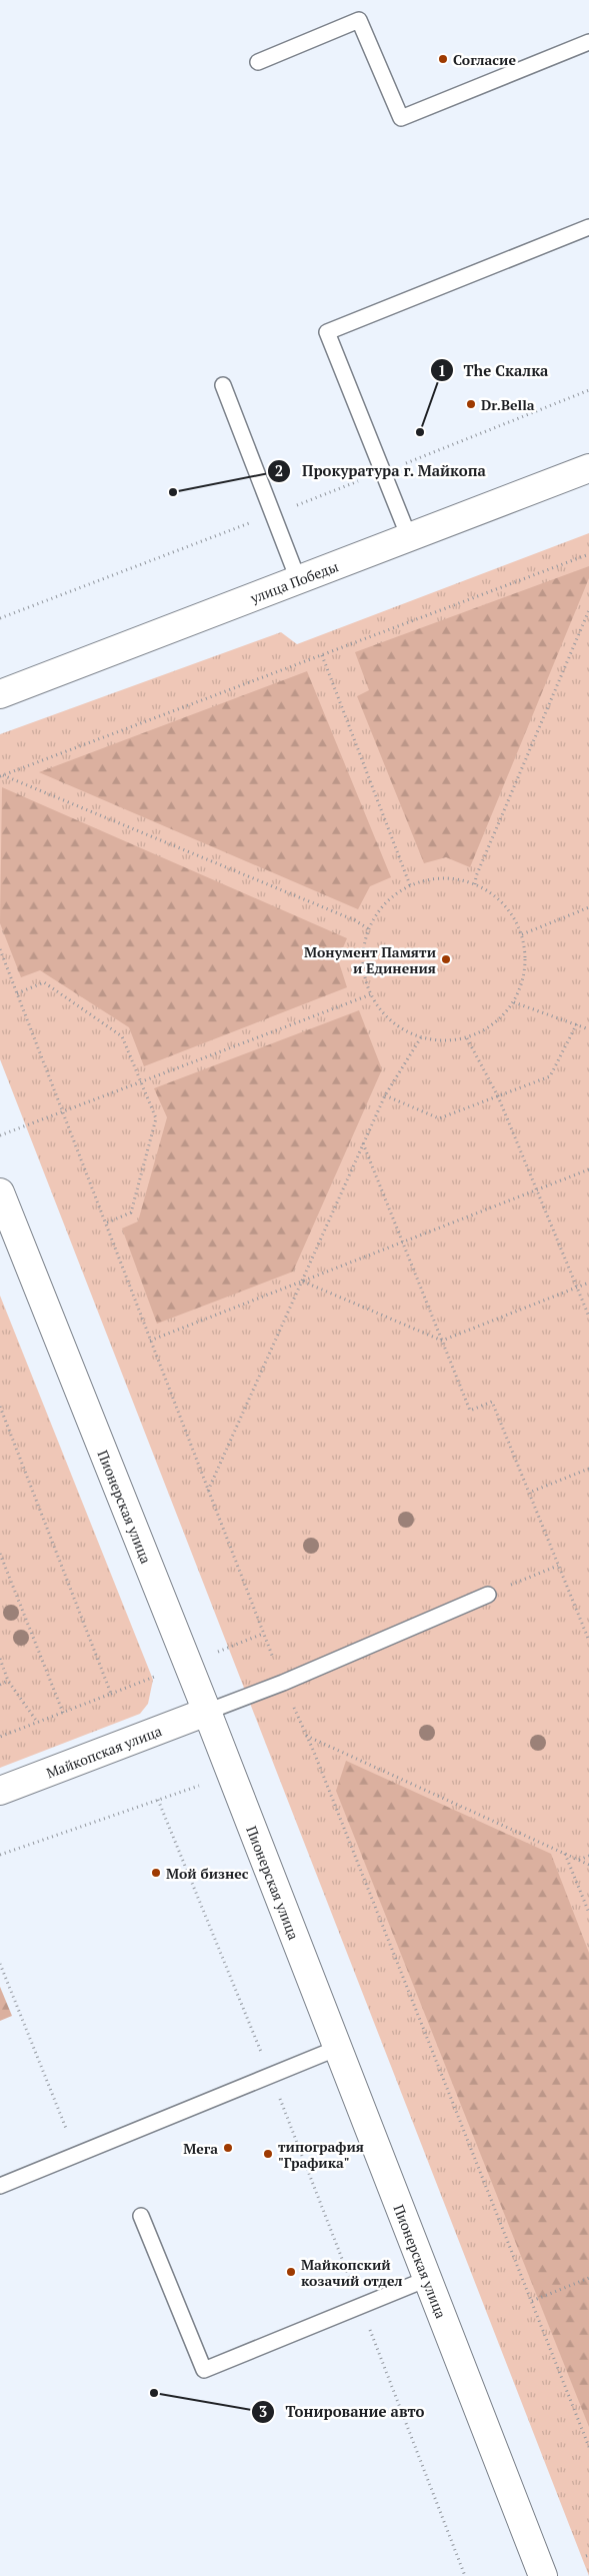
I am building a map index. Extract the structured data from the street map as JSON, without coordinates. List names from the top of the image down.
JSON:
{
  "streets": {
    "main road": ["улица Победы", "Пионерская улица", "Майкопская улица"]
  },
  "crossings": [
    ["Пионерская улица", "Майкопская улица"]
  ],
  "places": [
    "Согласие",
    "Dr.Bella",
    "The Скалка",
    "Прокуратура г. Майкопа",
    "Монумент Памяти и Единения",
    "Мой бизнес",
    "Мега",
    "типография \"Графика\"",
    "Майкопский козачий отдел",
    "Тонирование авто"
  ]
}
